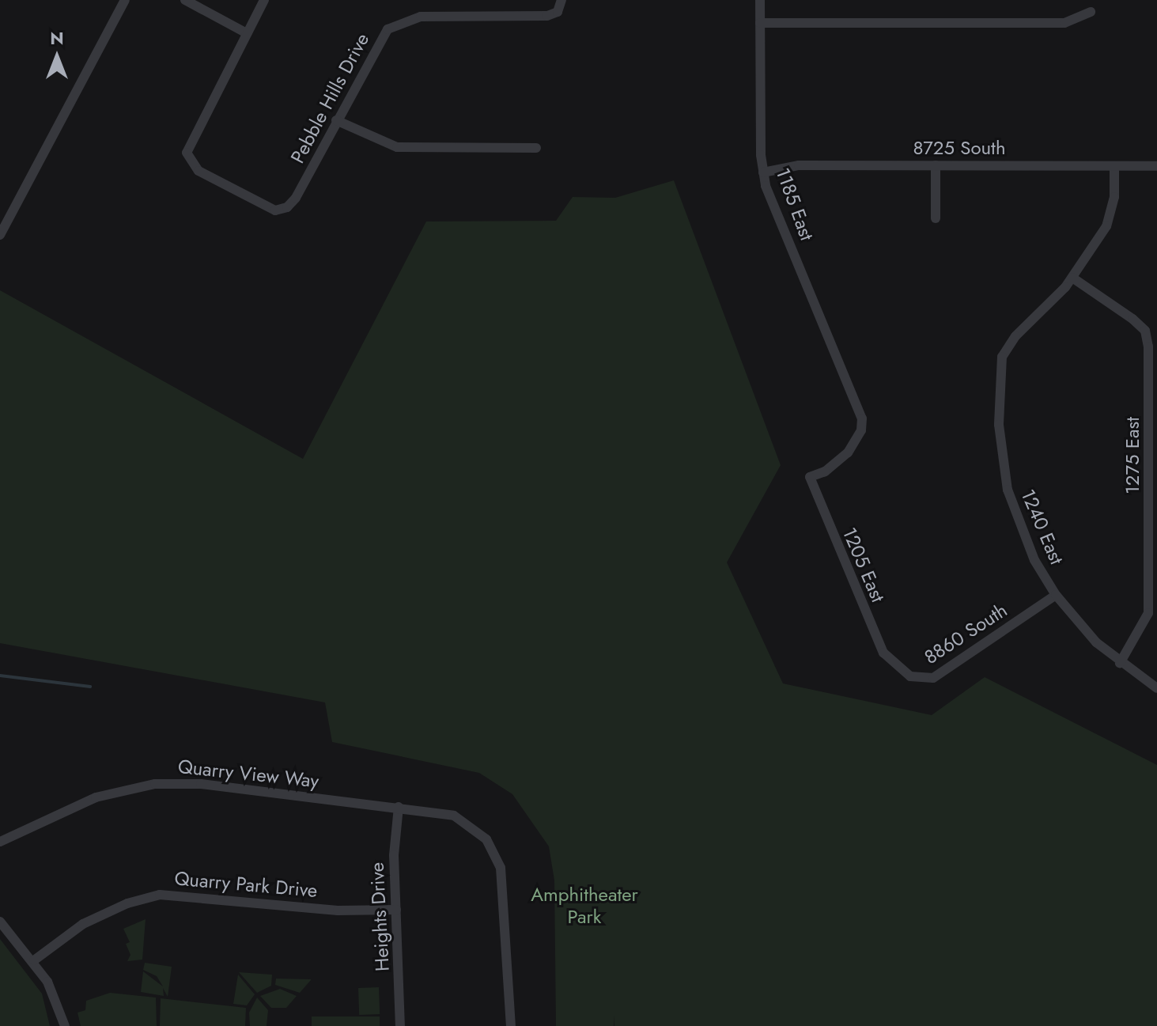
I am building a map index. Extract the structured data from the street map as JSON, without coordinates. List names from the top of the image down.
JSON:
{
  "streets": {
    "street": [
      "Pebble Hills Drive",
      "8725 South",
      "1185 East",
      "1275 East",
      "1240 East",
      "1205 East",
      "8860 South",
      "Quarry View Way",
      "Quarry Park Drive",
      "Heights Drive"
    ]
  },
  "crossings": [
    ["8725 South", "1185 East"],
    ["8725 South", "1240 East"],
    ["1185 East", "1205 East"],
    ["1275 East", "1240 East"],
    ["1240 East", "8860 South"],
    ["1205 East", "8860 South"],
    ["Quarry View Way", "Heights Drive"],
    ["Quarry Park Drive", "Heights Drive"]
  ],
  "parks": ["Amphitheater Park"],
  "north": "top"
}
